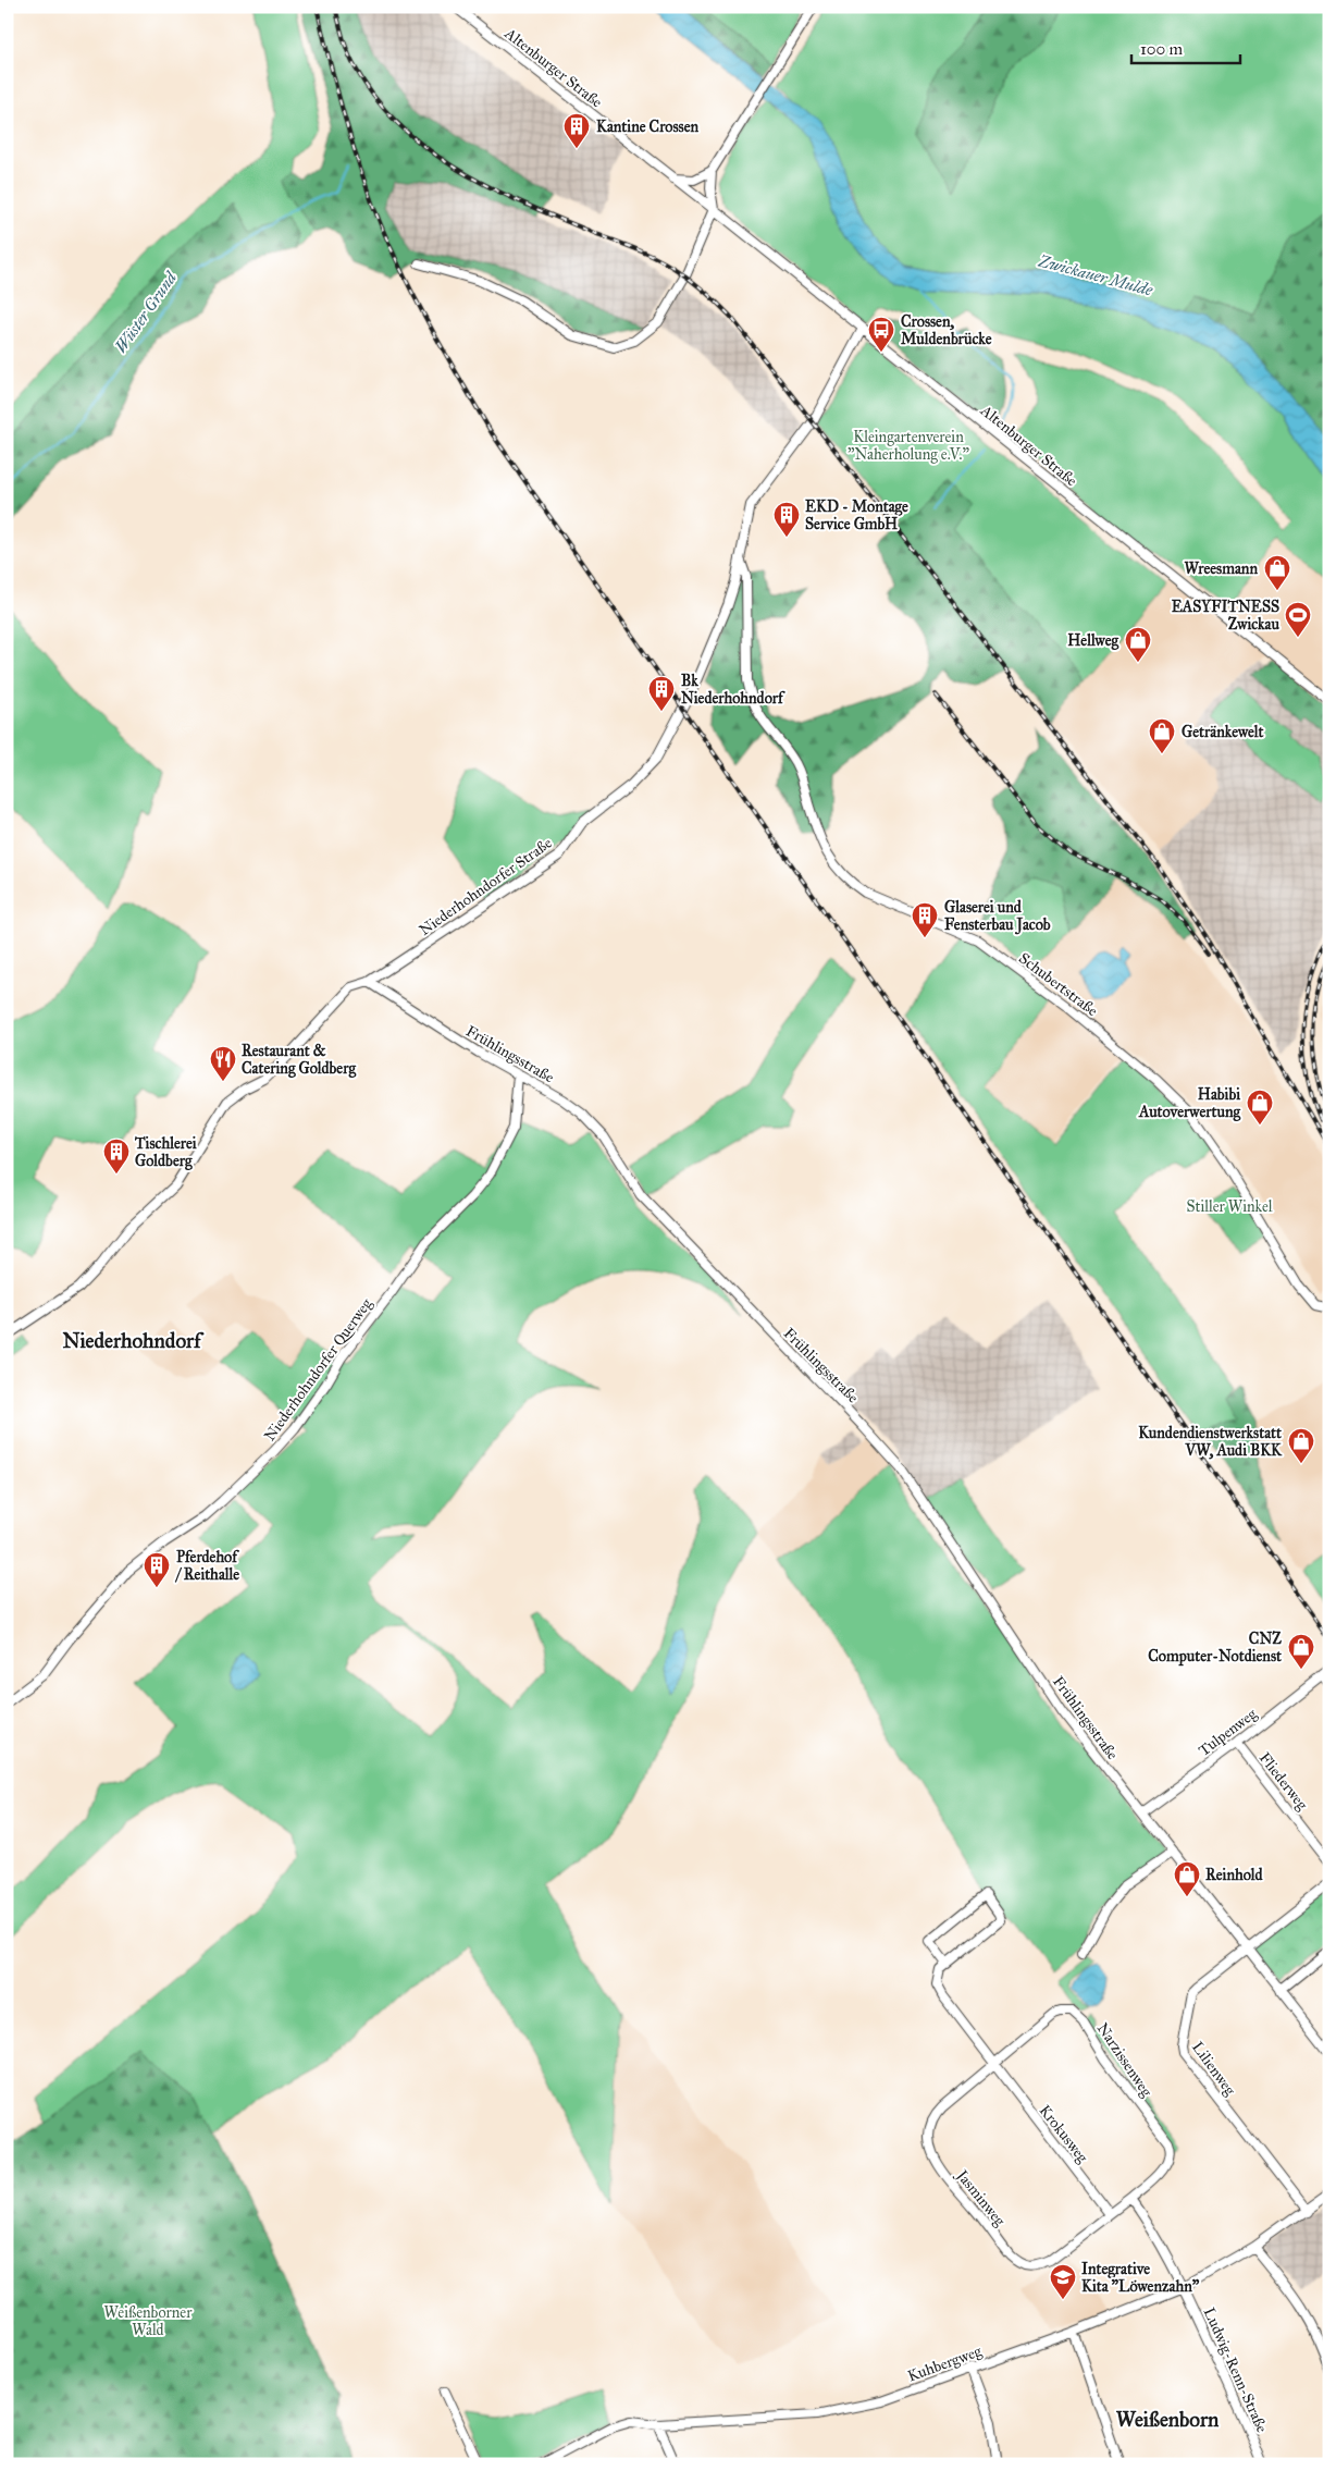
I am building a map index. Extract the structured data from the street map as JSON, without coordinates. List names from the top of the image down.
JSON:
{
  "streets": {
    "street": [
      "Altenburger Straße",
      "Niederhohndorfer Straße",
      "Schubertstraße",
      "Frühlingsstraße",
      "Niederhohndorfer Querweg",
      "Tulpenweg",
      "Fliederweg",
      "Narzissenweg",
      "Lilienweg",
      "Krokusweg",
      "Jasminweg",
      "Kuhbergweg",
      "Ludwig-Renn-Straße"
    ]
  },
  "crossings": [
    ["Altenburger Straße", "Niederhohndorfer Straße"],
    ["Niederhohndorfer Straße", "Schubertstraße"],
    ["Niederhohndorfer Straße", "Frühlingsstraße"],
    ["Frühlingsstraße", "Niederhohndorfer Querweg"],
    ["Frühlingsstraße", "Tulpenweg"],
    ["Frühlingsstraße", "Lilienweg"],
    ["Tulpenweg", "Fliederweg"],
    ["Narzissenweg", "Krokusweg"],
    ["Narzissenweg", "Jasminweg"],
    ["Lilienweg", "Kuhbergweg"],
    ["Krokusweg", "Jasminweg"],
    ["Kuhbergweg", "Ludwig-Renn-Straße"]
  ],
  "districts": ["Niederhohndorf", "Weißenborn"],
  "water": ["Zwickauer Mulde", "Wüster Grund"],
  "parks": ["Kleingartenverein \"Naherholung e.V.\"", "Stiller Winkel", "Weißenborner Wald"],
  "places": {
    "building": [
      "Kantine Crossen",
      "EKD - Montage Service GmbH",
      "Bk Niederhohndorf",
      "Glaserei und Fensterbau Jacob",
      "Tischlerei Goldberg",
      "Pferdehof / Reithalle"
    ],
    "bus stop": ["Crossen, Muldenbrücke"],
    "shop": [
      "Wreesmann",
      "Hellweg",
      "Getränkewelt",
      "Habibi Autoverwertung",
      "Kundendienstwerkstatt VW, Audi BKK",
      "CNZ Computer-Notdienst",
      "Reinhold"
    ],
    "sports": ["EASYFITNESS Zwickau"],
    "restaurant": ["Restaurant & Catering Goldberg"],
    "school or university": ["Integrative Kita \"Löwenzahn\""]
  },
  "scale_bar": "100 m"
}
